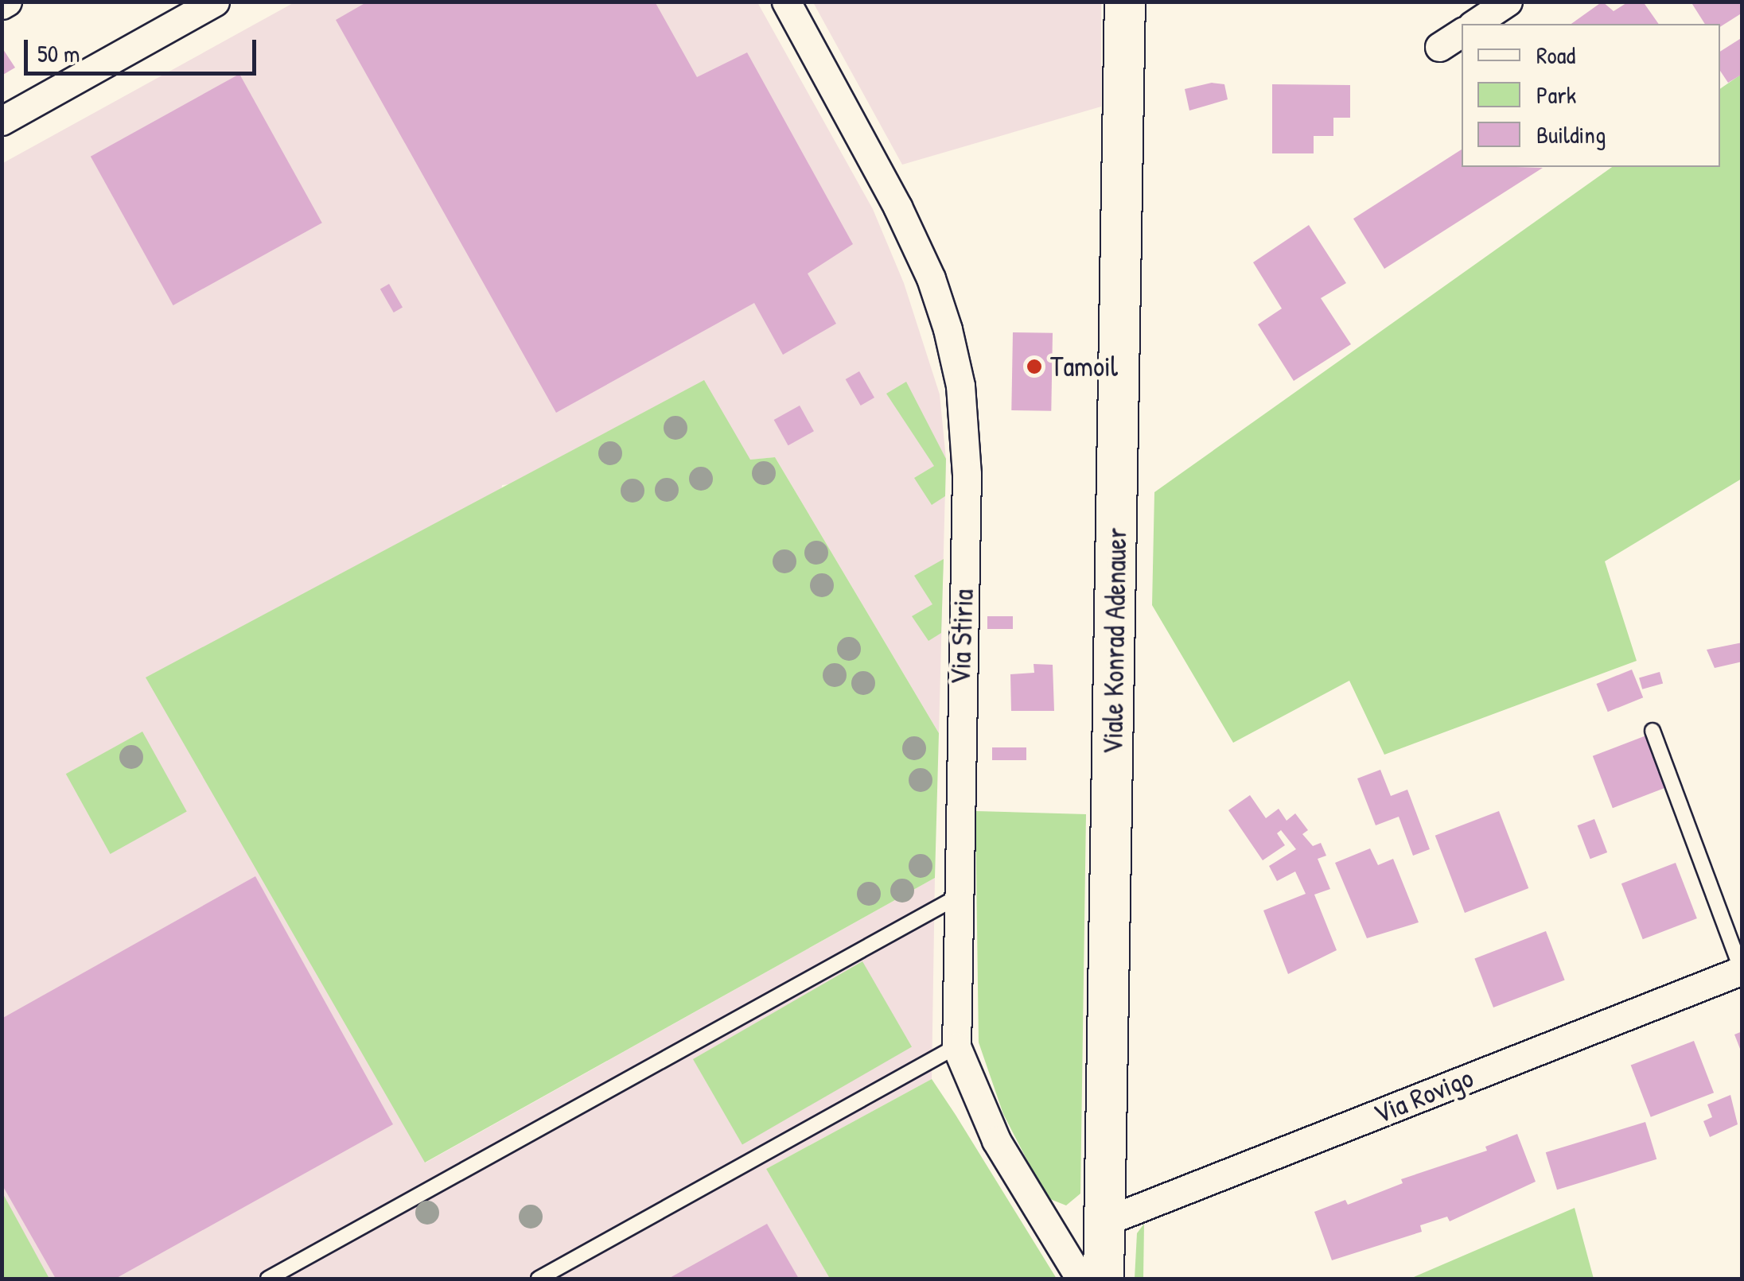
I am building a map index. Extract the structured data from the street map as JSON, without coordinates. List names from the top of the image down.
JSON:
{
  "streets": {
    "main road": ["Viale Konrad Adenauer"],
    "street": ["Via Stiria", "Via Rovigo"]
  },
  "crossings": [
    ["Viale Konrad Adenauer", "Via Rovigo"]
  ],
  "places": ["Tamoil"],
  "legend": ["Road", "Park", "Building"],
  "scale_bar": "50 m"
}
